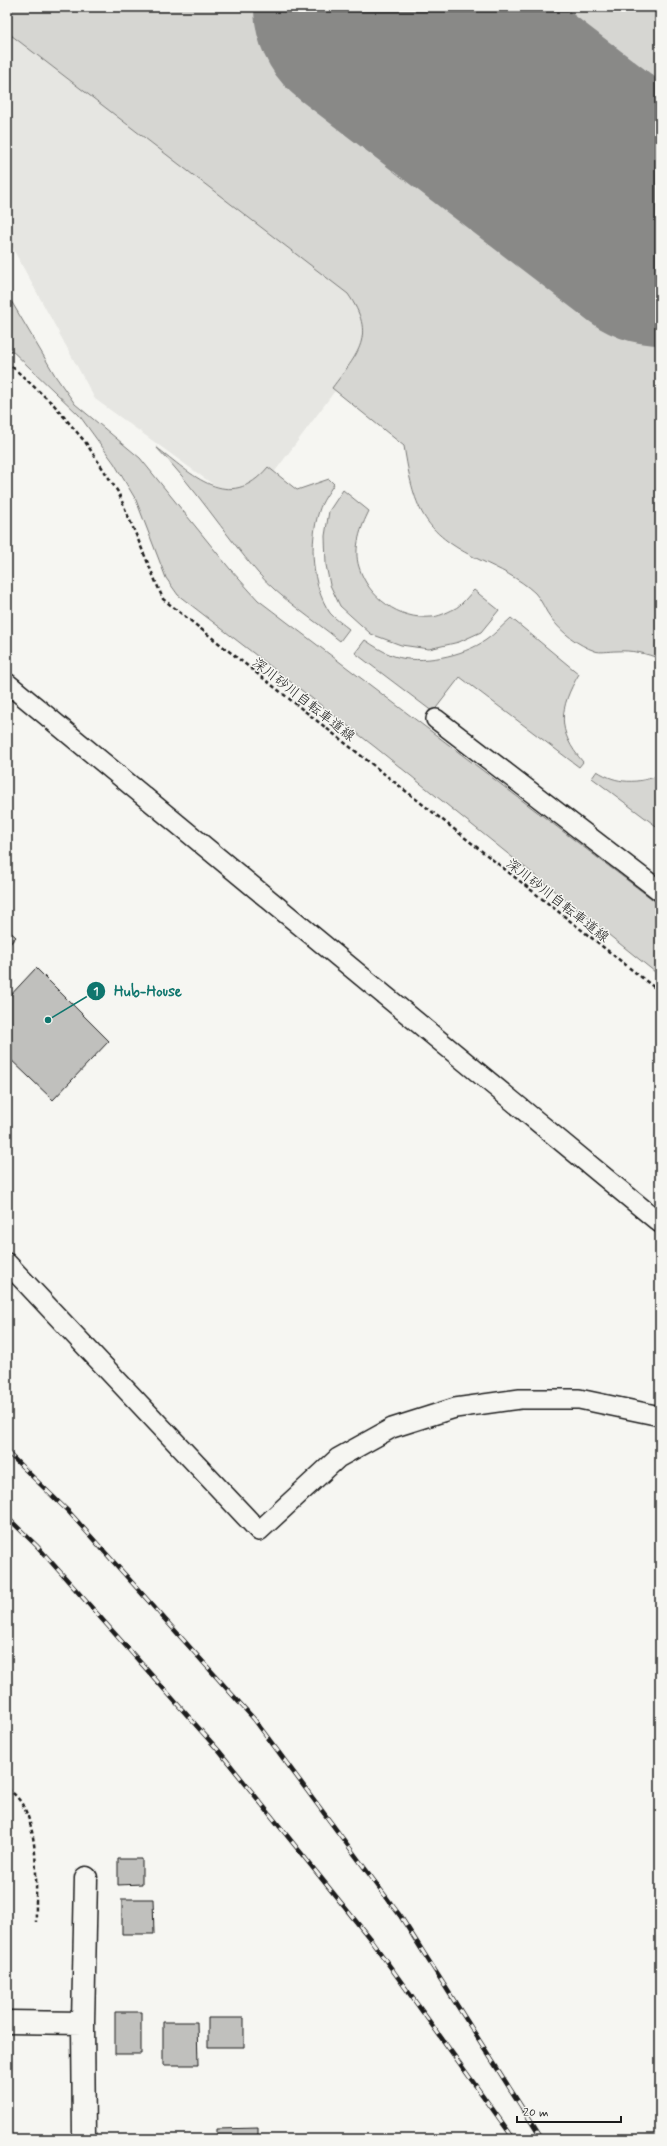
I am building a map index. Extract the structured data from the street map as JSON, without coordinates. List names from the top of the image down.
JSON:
{
  "streets": {
    "path": ["深川砂川自転車道線"]
  },
  "places": ["Hub-House"],
  "scale_bar": "20 m"
}
